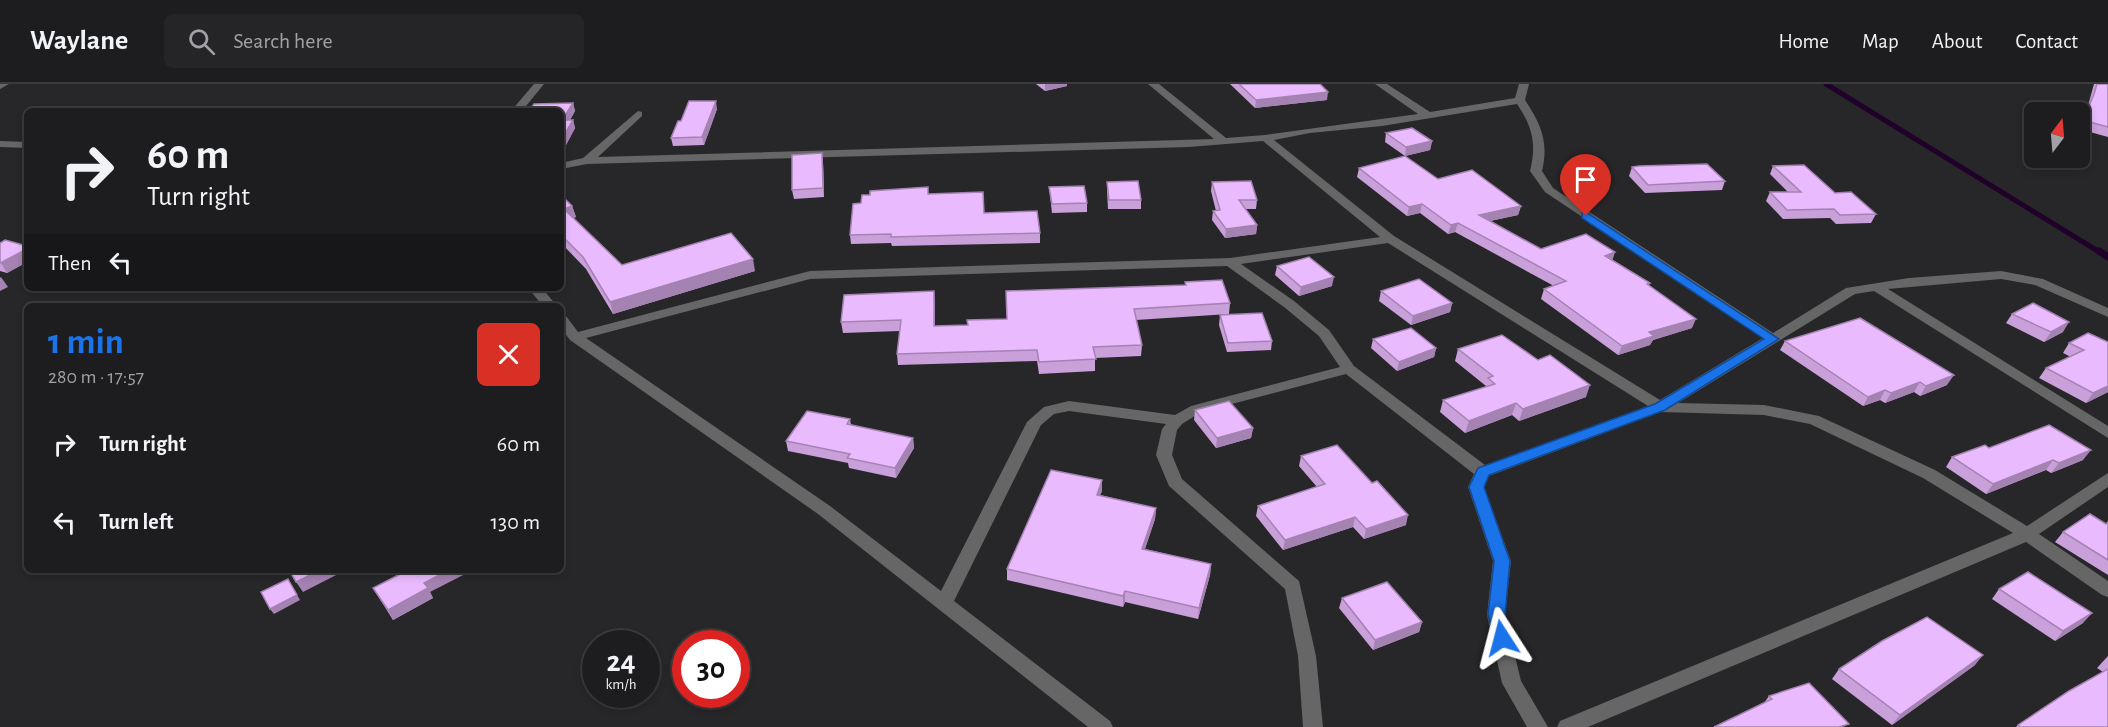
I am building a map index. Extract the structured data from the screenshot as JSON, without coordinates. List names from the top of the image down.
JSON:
{
  "north": "top",
  "page": {
    "header": "Waylane",
    "search": "Search here",
    "nav": [
      "Home",
      "Map",
      "About",
      "Contact"
    ],
    "turn": ["60 m", "Turn right"],
    "then": "Then",
    "heading": ["1 min", "280 m · 17:57"],
    "list": [
      {
        "name": "Turn right",
        "value": "60 m"
      },
      {
        "name": "Turn left",
        "value": "130 m"
      }
    ],
    "speed": "24 km/h",
    "limit": "30"
  }
}
